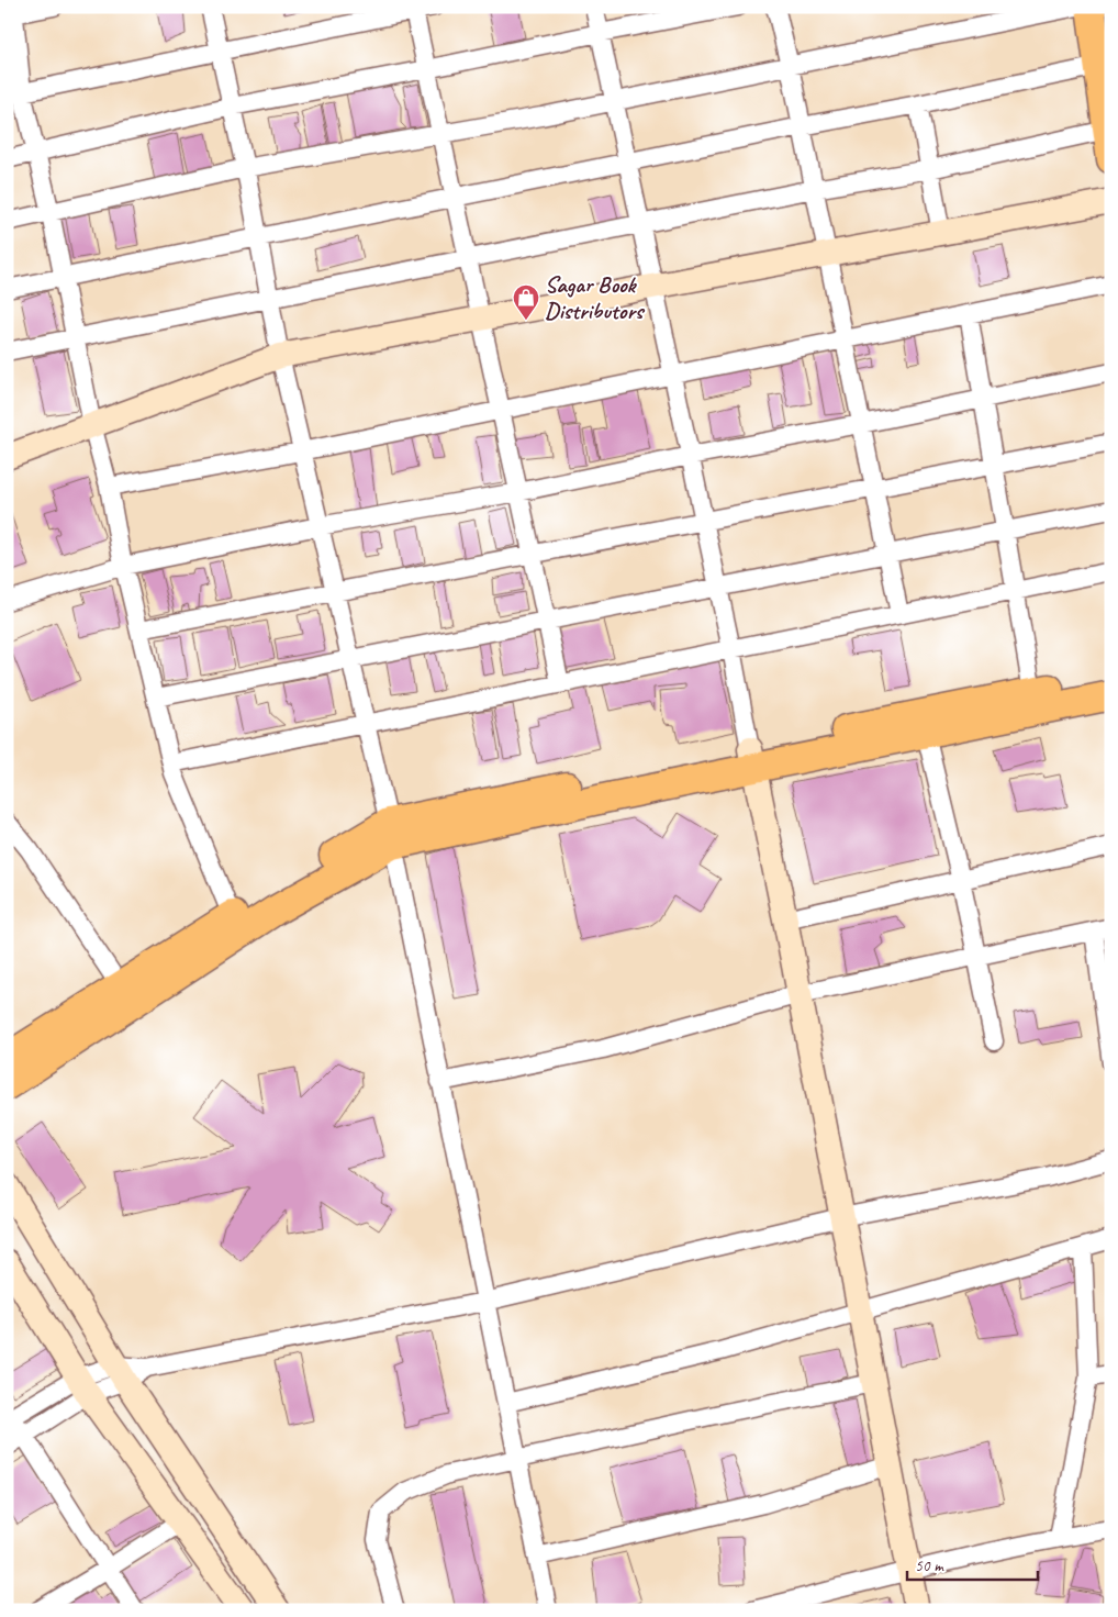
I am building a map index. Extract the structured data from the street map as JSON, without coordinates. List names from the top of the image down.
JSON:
{
  "places": {
    "shop": ["Sagar Book Distributors"]
  },
  "scale_bar": "50 m"
}
